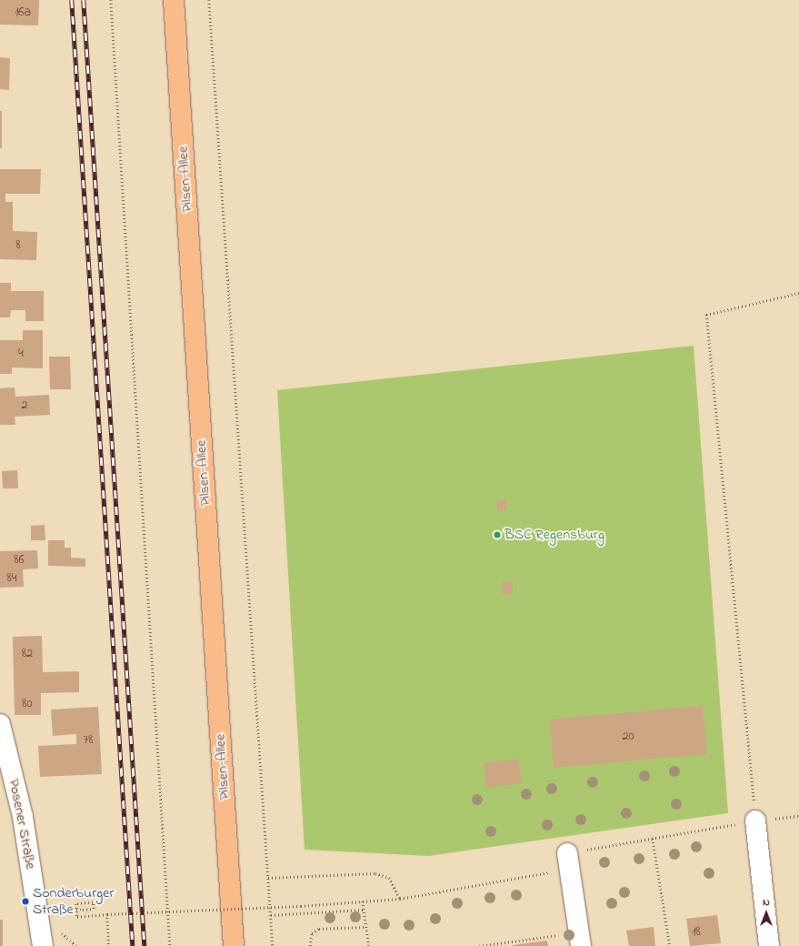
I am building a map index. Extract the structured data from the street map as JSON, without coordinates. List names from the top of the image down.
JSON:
{
  "streets": {
    "main road": ["Pilsen-Allee"],
    "street": ["Posener Straße"]
  },
  "places": ["BSC Regensburg", "Sonderburger Straße"],
  "house_numbers": [
    "16a",
    "8",
    "4",
    "2",
    "86",
    "84",
    "82",
    "80",
    "20",
    "78",
    "18"
  ],
  "north": "top"
}
